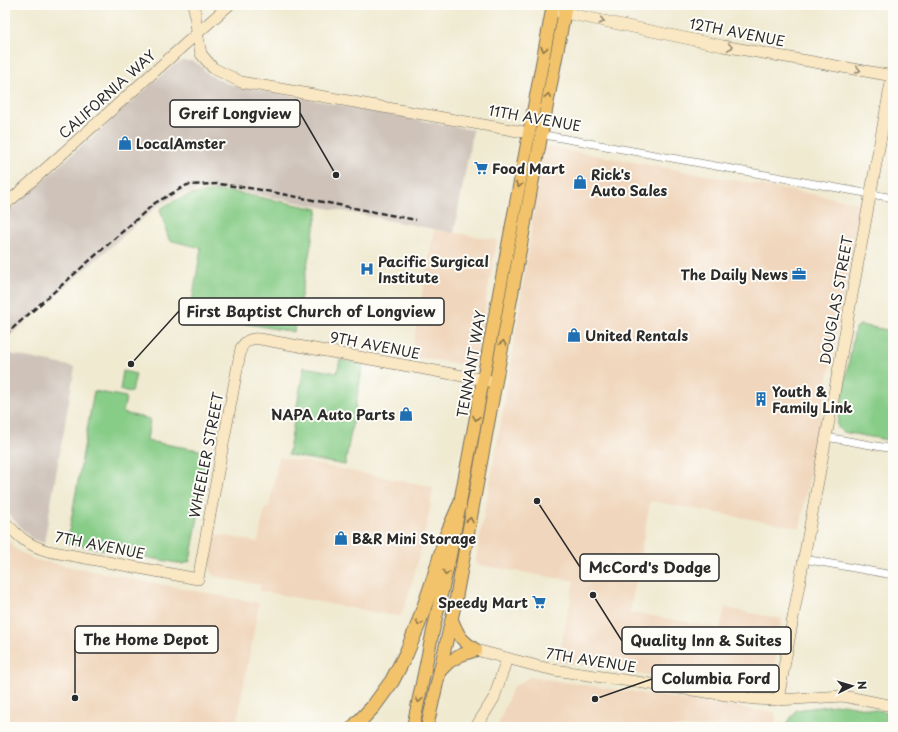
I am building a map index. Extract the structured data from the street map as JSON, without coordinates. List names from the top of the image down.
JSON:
{
  "streets": {
    "main road": ["TENNANT WAY"],
    "street": [
      "12TH AVENUE",
      "CALIFORNIA WAY",
      "11TH AVENUE",
      "DOUGLAS STREET",
      "9TH AVENUE",
      "WHEELER STREET",
      "7TH AVENUE"
    ]
  },
  "crossings": [
    ["12TH AVENUE", "DOUGLAS STREET"],
    ["12TH AVENUE", "TENNANT WAY"],
    ["CALIFORNIA WAY", "11TH AVENUE"],
    ["11TH AVENUE", "DOUGLAS STREET"],
    ["11TH AVENUE", "TENNANT WAY"],
    ["DOUGLAS STREET", "7TH AVENUE"],
    ["9TH AVENUE", "TENNANT WAY"],
    ["9TH AVENUE", "WHEELER STREET"],
    ["WHEELER STREET", "7TH AVENUE"]
  ],
  "one_way": ["12TH AVENUE"],
  "places": {
    "shop": [
      "LocalAmster",
      "Rick's Auto Sales",
      "United Rentals",
      "NAPA Auto Parts",
      "B&R Mini Storage"
    ],
    "supermarket": ["Food Mart", "Speedy Mart"],
    "other": [
      "Greif Longview",
      "First Baptist Church of Longview",
      "McCord's Dodge",
      "Quality Inn & Suites",
      "The Home Depot",
      "Columbia Ford"
    ],
    "hospital": ["Pacific Surgical Institute"],
    "office": ["The Daily News"],
    "building": ["Youth & Family Link"]
  },
  "north": "right"
}
